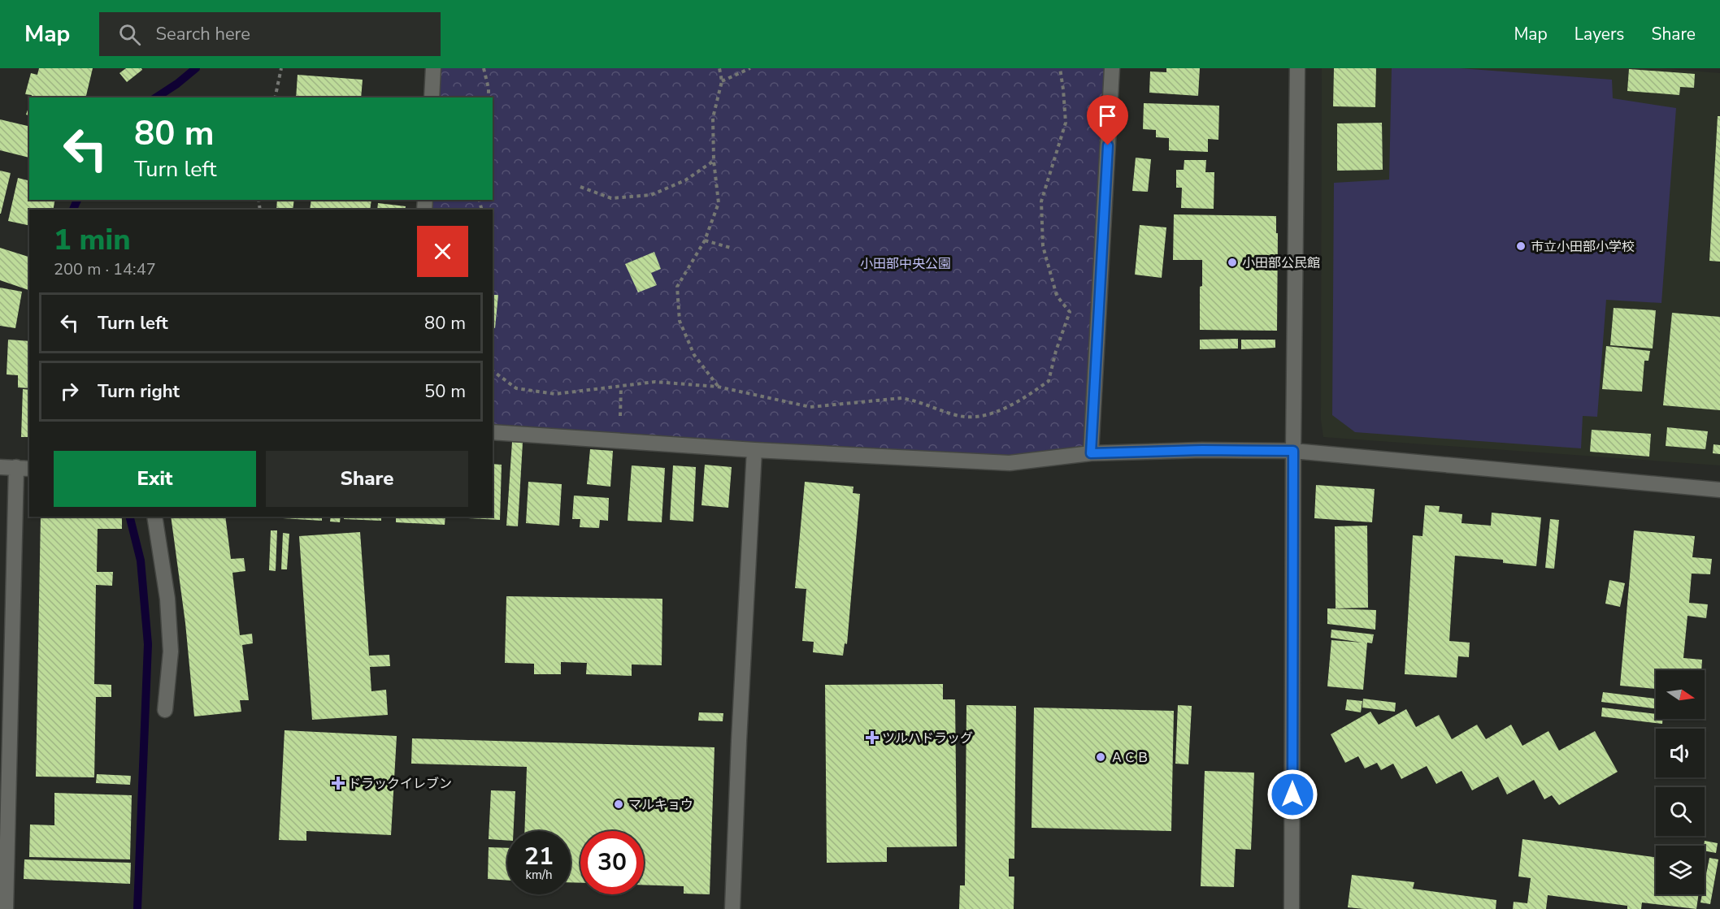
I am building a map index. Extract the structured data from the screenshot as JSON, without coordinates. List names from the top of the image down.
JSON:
{
  "parks": ["小田部中央公園"],
  "places": {
    "other": [
      "市立小田部小学校",
      "小田部公民館",
      "ＡＣＢ",
      "マルキョウ"
    ],
    "health": ["ツルハドラッグ", "ドラックイレブン"]
  },
  "north": "right",
  "page": {
    "header": "Map",
    "search": "Search here",
    "nav": ["Map", "Layers", "Share"],
    "turn": ["80 m", "Turn left"],
    "heading": ["1 min", "200 m · 14:47"],
    "list": [
      {
        "name": "Turn left",
        "value": "80 m"
      },
      {
        "name": "Turn right",
        "value": "50 m"
      }
    ],
    "buttons": ["Exit", "Share"],
    "speed": "21 km/h",
    "limit": "30"
  }
}
